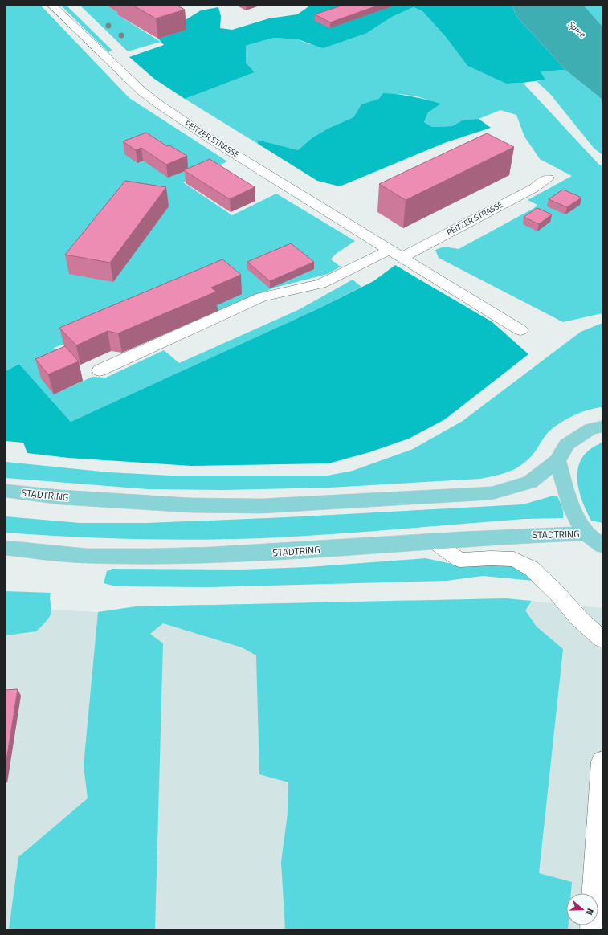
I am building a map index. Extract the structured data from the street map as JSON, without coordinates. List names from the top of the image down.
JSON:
{
  "streets": {
    "main road": ["STADTRING"],
    "street": ["PEITZER STRASSE"]
  },
  "water": ["Spree"],
  "north": "right"
}
